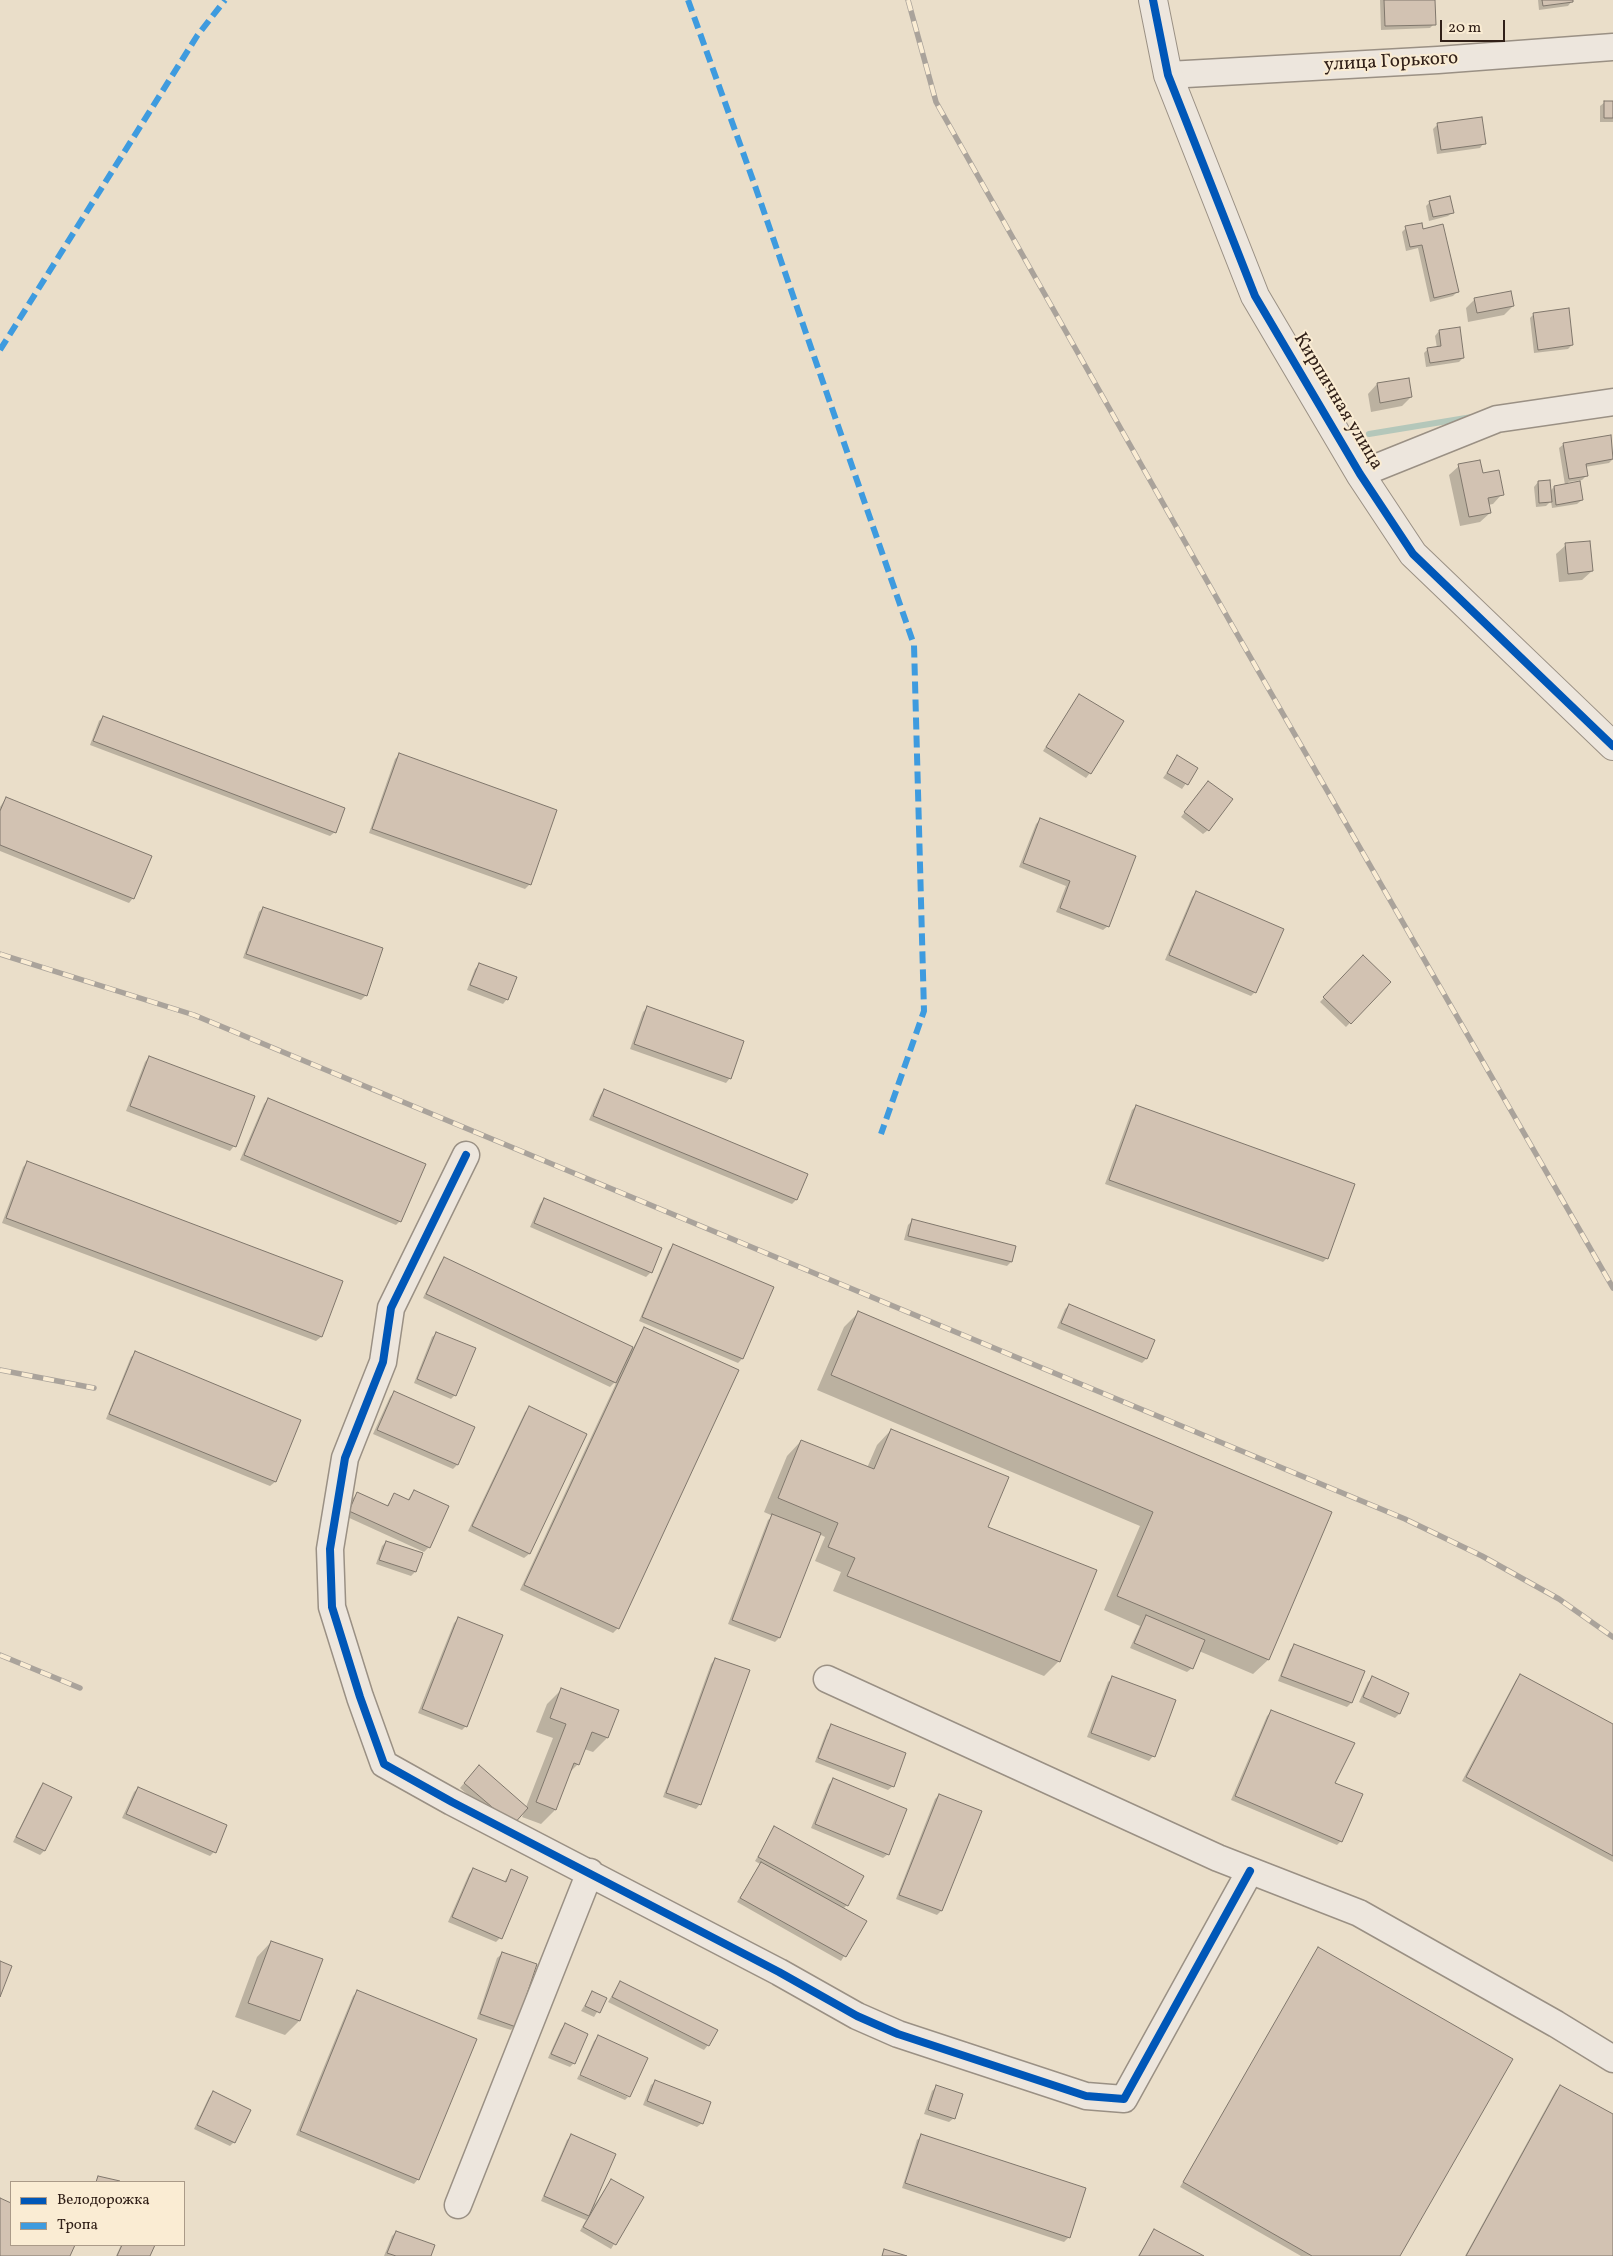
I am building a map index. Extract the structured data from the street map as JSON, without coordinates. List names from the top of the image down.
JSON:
{
  "streets": {
    "street": ["улица Горького", "Кирпичная улица"]
  },
  "crossings": [
    ["улица Горького", "Кирпичная улица"]
  ],
  "legend": ["Велодорожка", "Тропа"],
  "scale_bar": "20 m"
}
